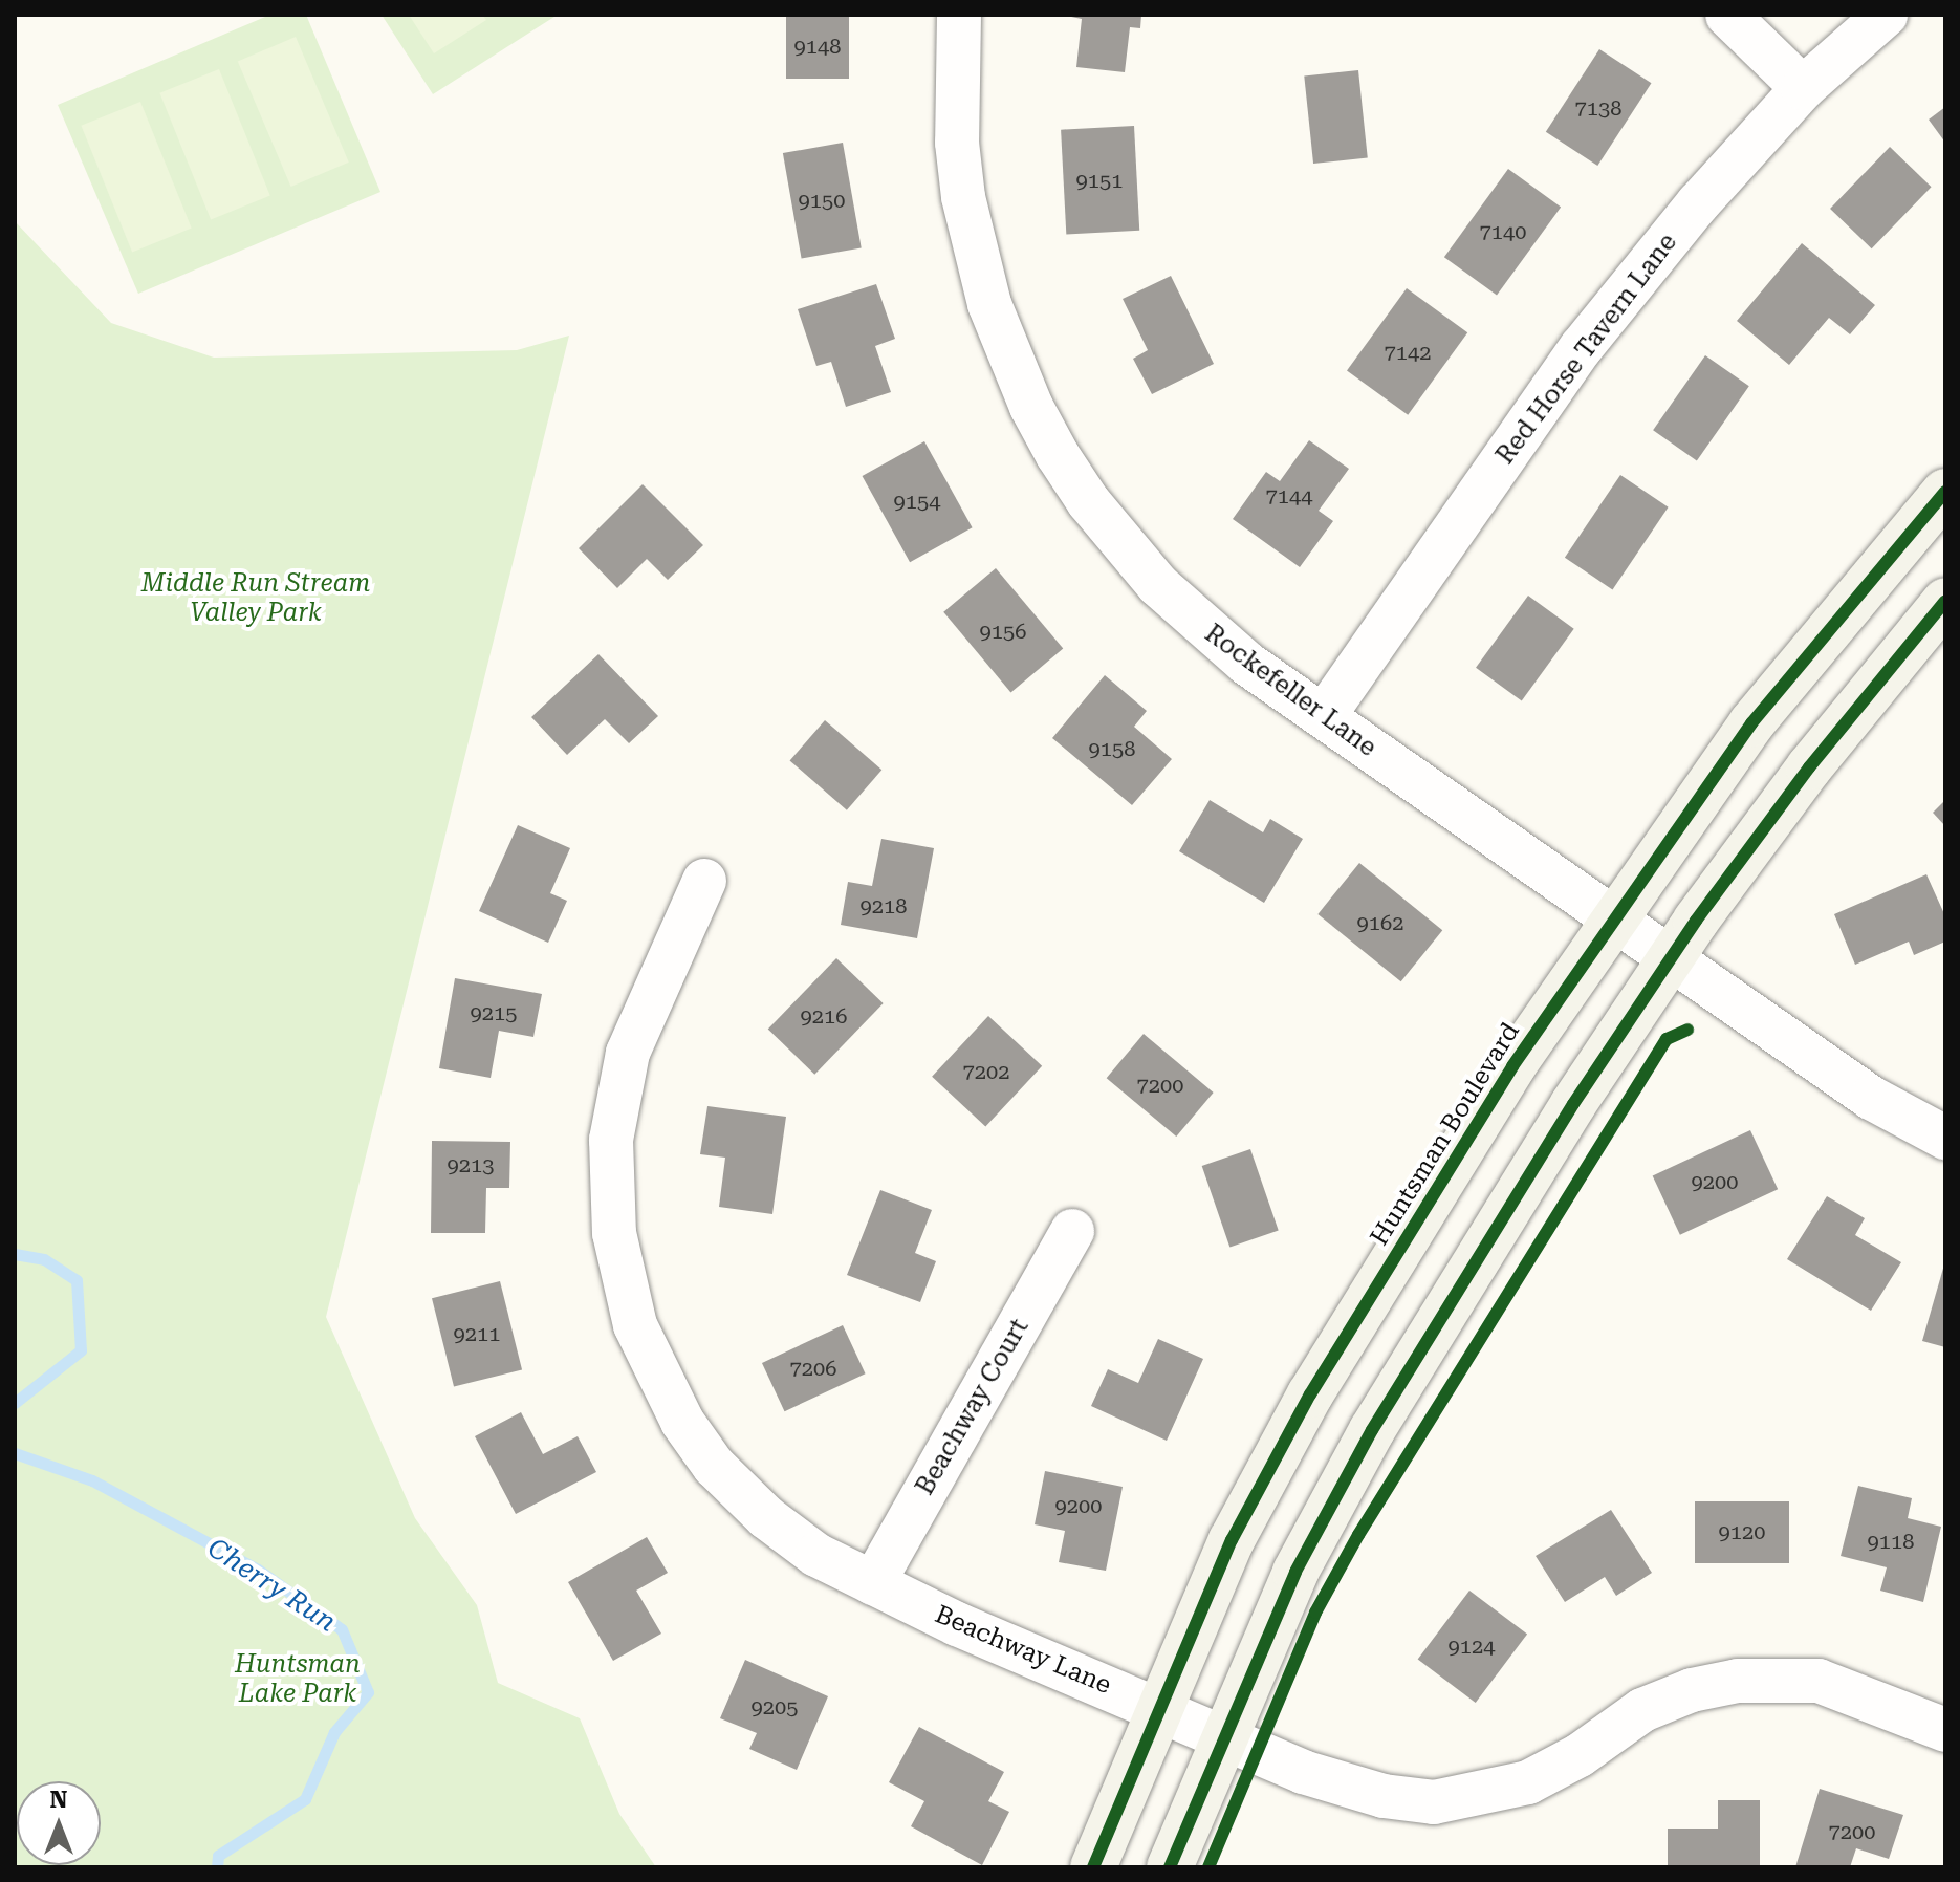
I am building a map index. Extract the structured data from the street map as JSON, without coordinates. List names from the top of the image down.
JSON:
{
  "streets": {
    "street": [
      "Red Horse Tavern Lane",
      "Rockefeller Lane",
      "Huntsman Boulevard",
      "Beachway Court",
      "Beachway Lane"
    ]
  },
  "crossings": [
    ["Red Horse Tavern Lane", "Rockefeller Lane"],
    ["Rockefeller Lane", "Huntsman Boulevard"],
    ["Huntsman Boulevard", "Beachway Lane"],
    ["Beachway Court", "Beachway Lane"]
  ],
  "water": ["Cherry Run"],
  "parks": ["Middle Run Stream Valley Park", "Huntsman Lake Park"],
  "house_numbers": [
    "9148",
    "7138",
    "9151",
    "9150",
    "7140",
    "7142",
    "7144",
    "9154",
    "9156",
    "9158",
    "9218",
    "9162",
    "9215",
    "9216",
    "7202",
    "7200",
    "9213",
    "9200",
    "9211",
    "7206",
    "9200",
    "9120",
    "9118",
    "9124",
    "9205",
    "7200"
  ],
  "north": "top"
}
